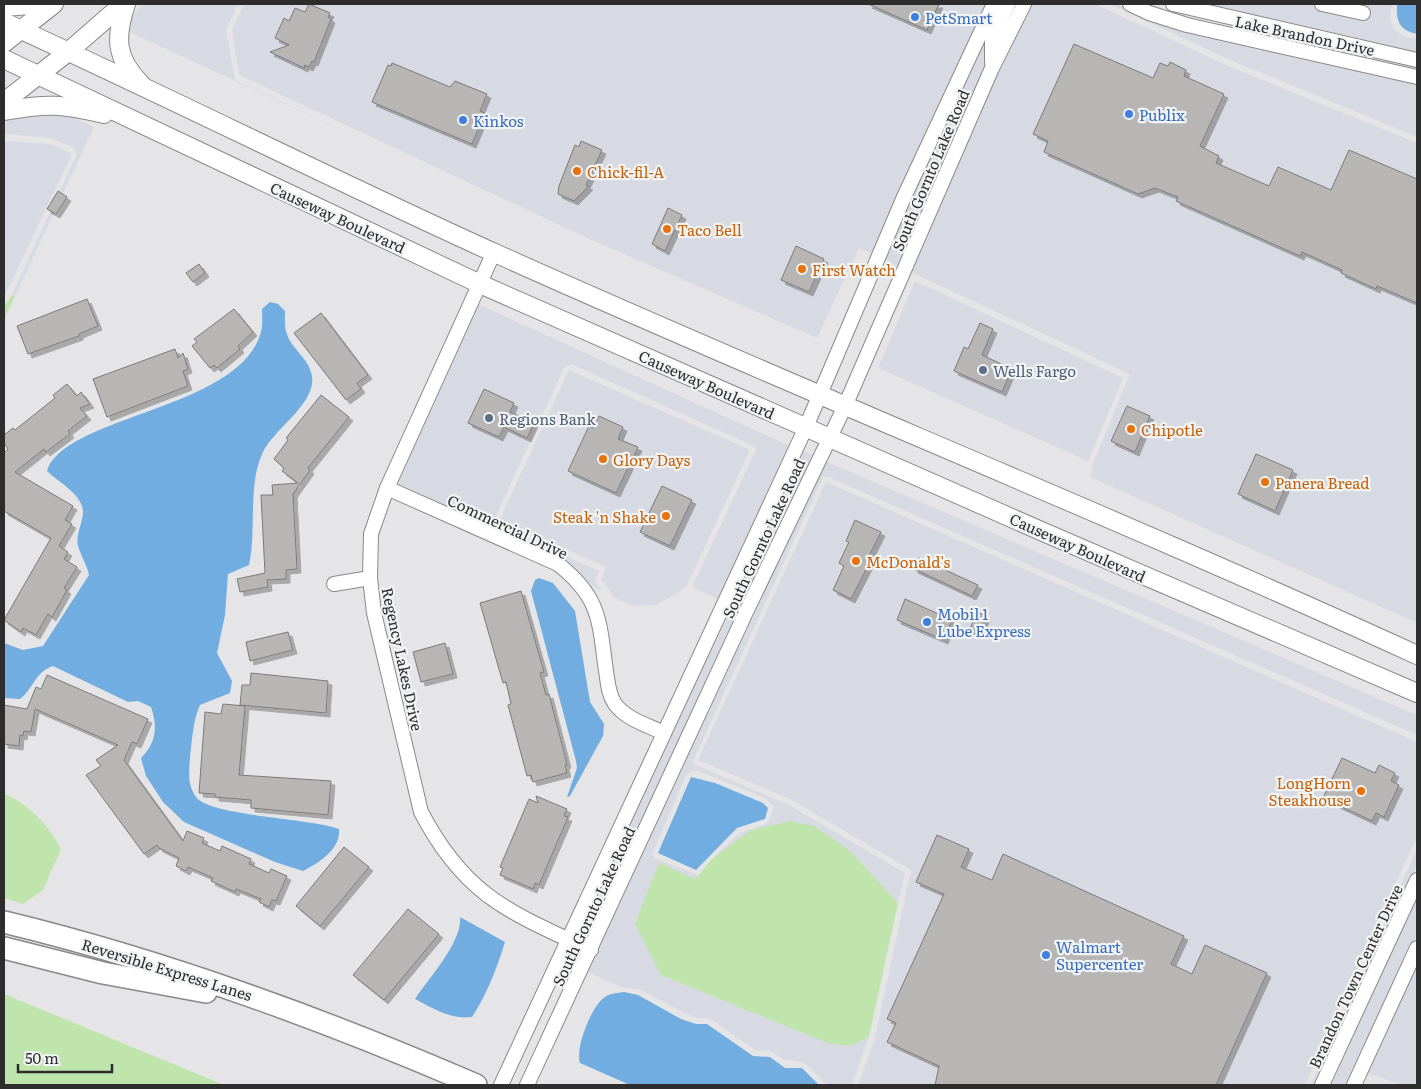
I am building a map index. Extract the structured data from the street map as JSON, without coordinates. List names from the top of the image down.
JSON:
{
  "streets": {
    "highway": ["Reversible Express Lanes"],
    "main road": ["Causeway Boulevard"],
    "street": [
      "Lake Brandon Drive",
      "South Gornto Lake Road",
      "Commercial Drive",
      "Regency Lakes Drive",
      "Brandon Town Center Drive"
    ]
  },
  "crossings": [
    ["South Gornto Lake Road", "Causeway Boulevard"],
    ["South Gornto Lake Road", "Commercial Drive"],
    ["South Gornto Lake Road", "Regency Lakes Drive"],
    ["Causeway Boulevard", "Regency Lakes Drive"],
    ["Commercial Drive", "Regency Lakes Drive"]
  ],
  "places": [
    "PetSmart",
    "Publix",
    "Kinkos",
    "Chick-fil-A",
    "Taco Bell",
    "First Watch",
    "Wells Fargo",
    "Regions Bank",
    "Chipotle",
    "Glory Days",
    "Panera Bread",
    "Steak 'n Shake",
    "McDonald's",
    "Mobil 1 Lube Express",
    "LongHorn Steakhouse",
    "Walmart Supercenter"
  ],
  "scale_bar": "50 m"
}
